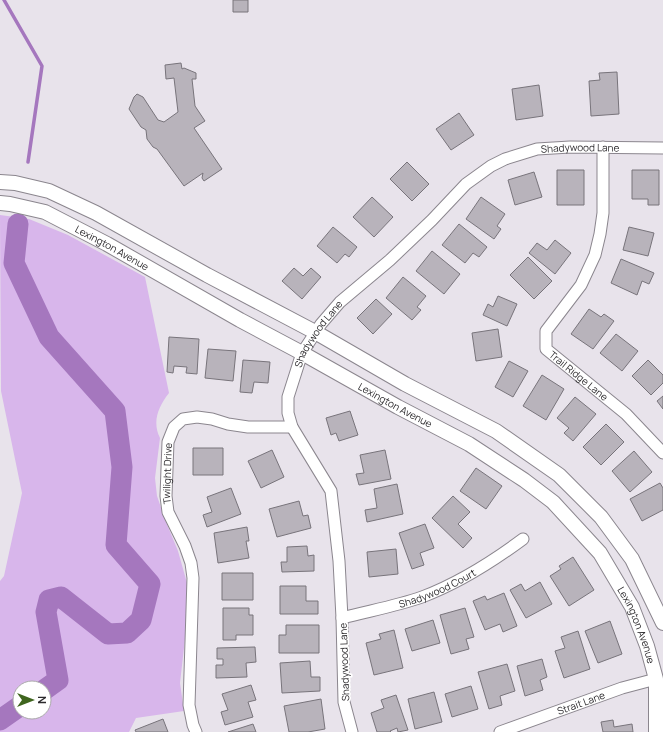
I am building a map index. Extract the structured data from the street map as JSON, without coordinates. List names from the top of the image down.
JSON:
{
  "streets": {
    "street": [
      "Shadywood Lane",
      "Lexington Avenue",
      "Trail Ridge Lane",
      "Twilight Drive",
      "Shadywood Court",
      "Strait Lane"
    ]
  },
  "crossings": [
    ["Shadywood Lane", "Lexington Avenue"],
    ["Shadywood Lane", "Trail Ridge Lane"],
    ["Shadywood Lane", "Twilight Drive"],
    ["Shadywood Lane", "Shadywood Court"],
    ["Lexington Avenue", "Strait Lane"]
  ],
  "north": "right"
}
